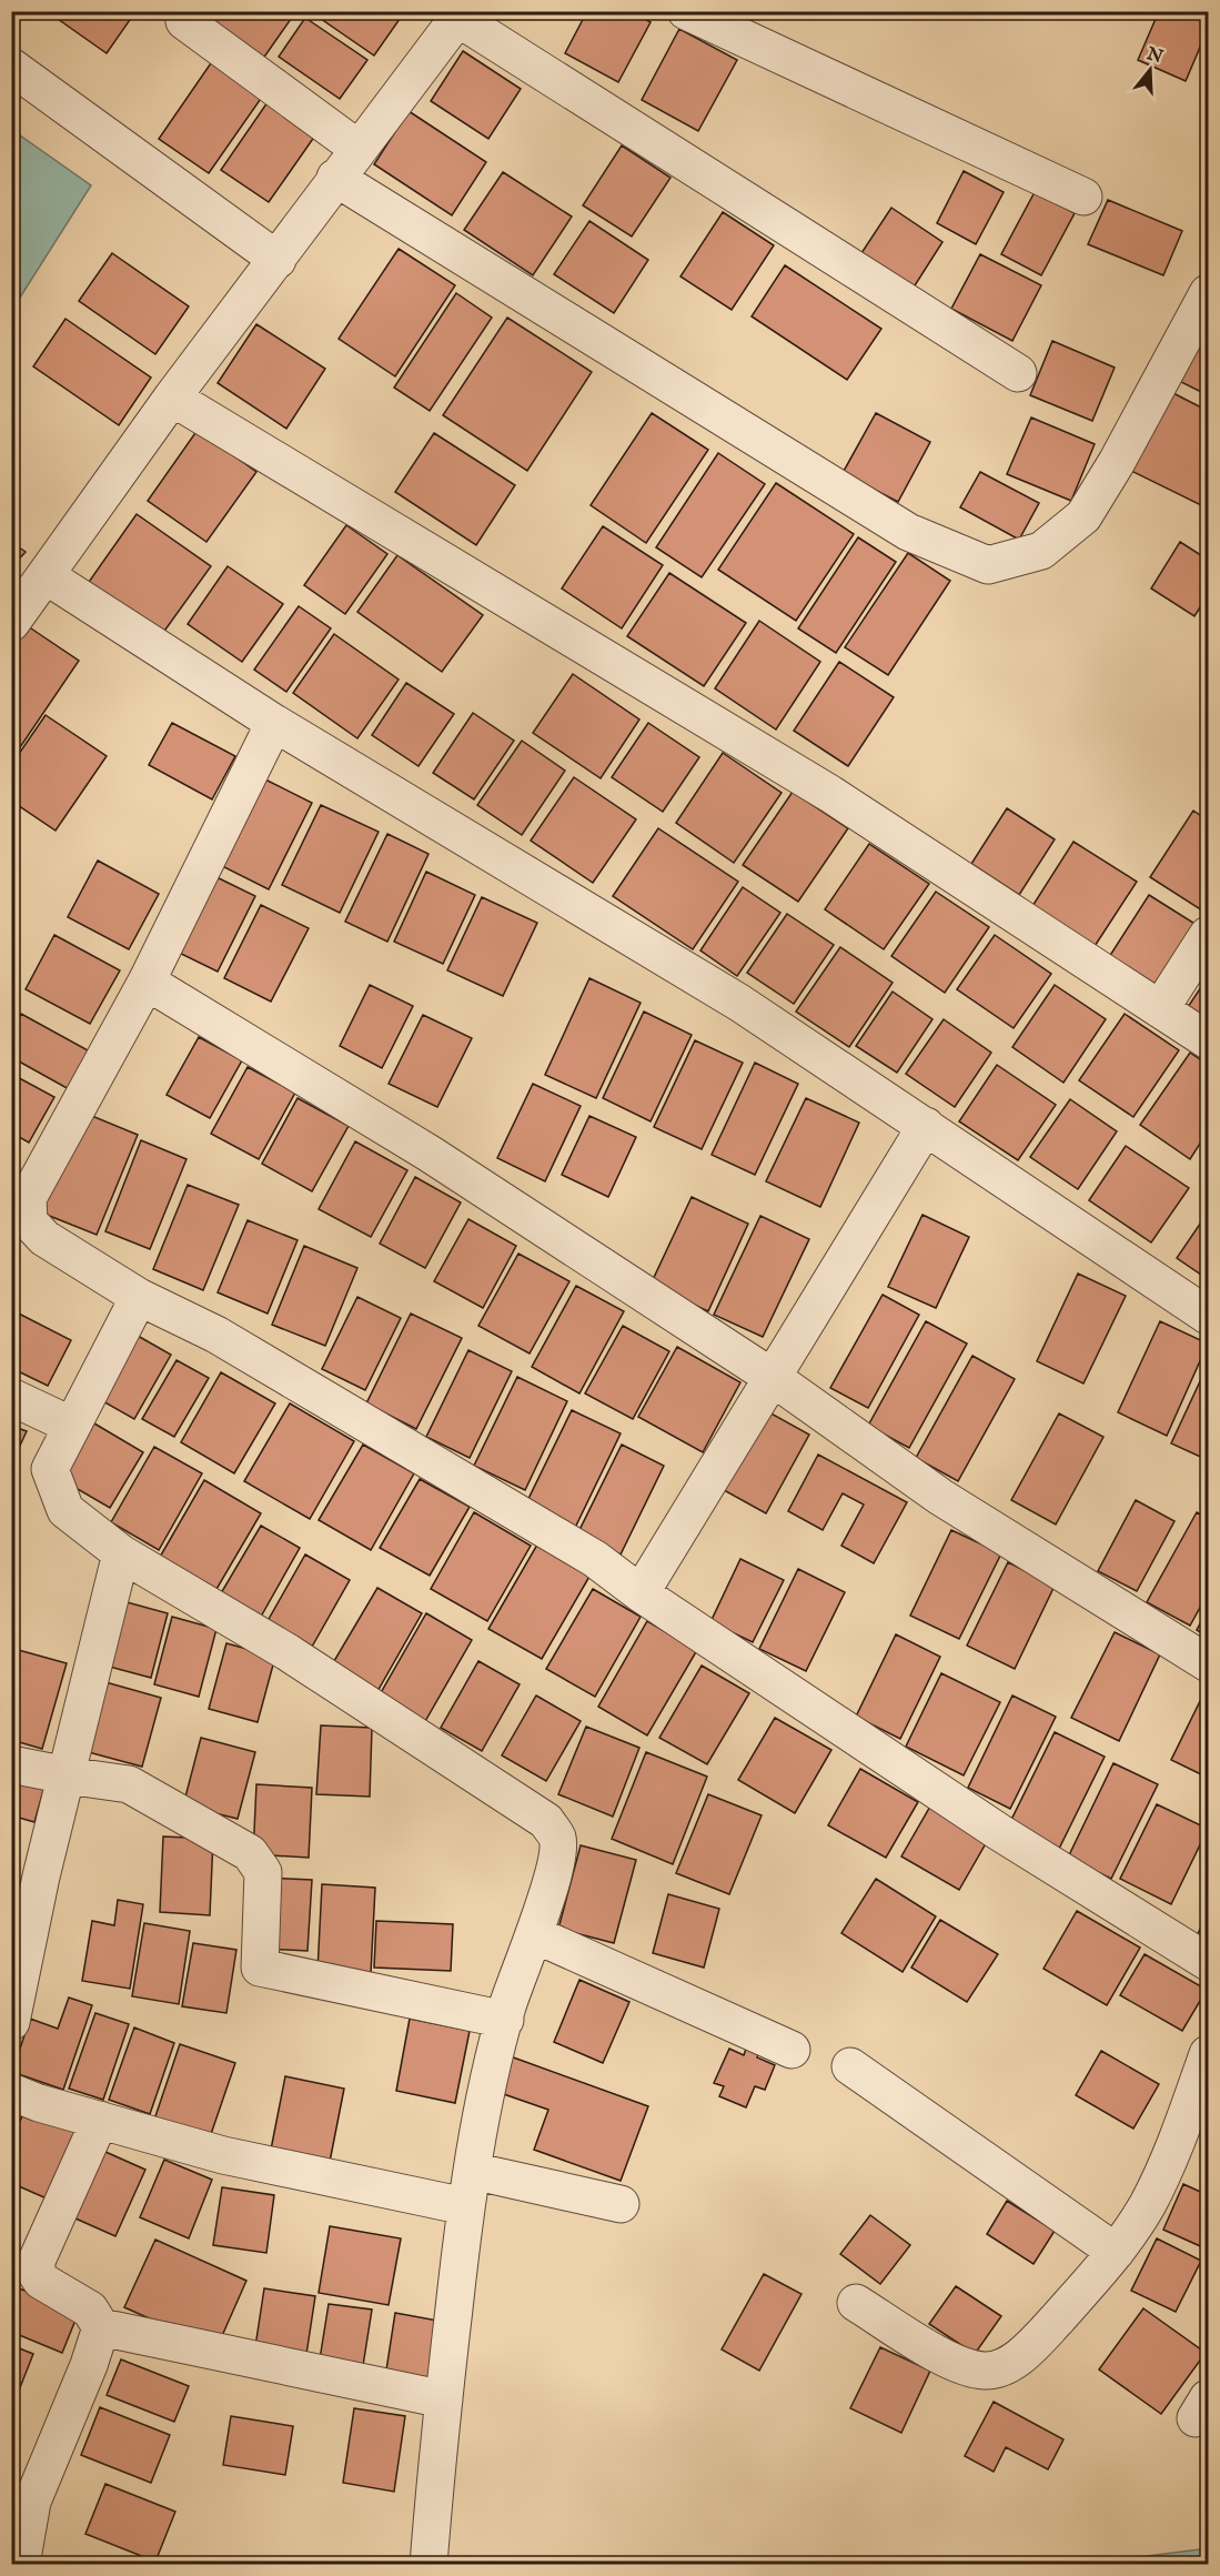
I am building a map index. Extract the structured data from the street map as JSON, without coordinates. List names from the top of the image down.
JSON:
{
  "north": "top"
}
